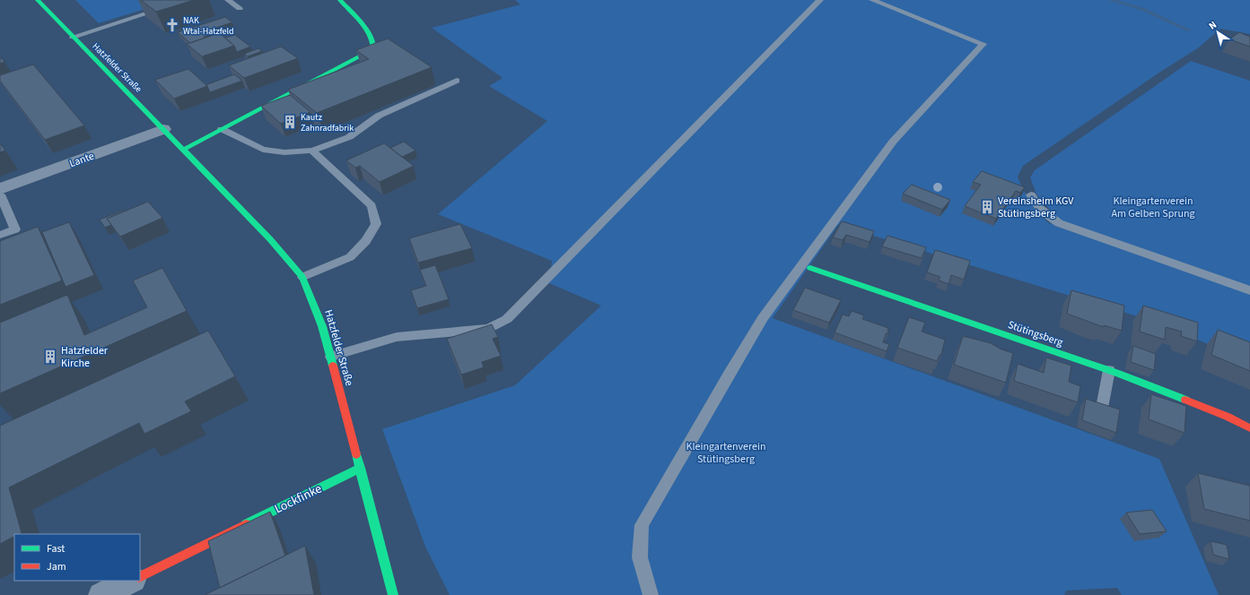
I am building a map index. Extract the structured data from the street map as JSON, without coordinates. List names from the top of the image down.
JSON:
{
  "streets": {
    "main road": ["Hatzfelder Straße", "Stütingsberg", "Lockfinke"],
    "street": ["Lante"]
  },
  "crossings": [
    ["Hatzfelder Straße", "Lante"],
    ["Hatzfelder Straße", "Lockfinke"]
  ],
  "parks": ["Kleingartenverein Am Gelben Sprung", "Kleingartenverein Stütingsberg"],
  "places": {
    "church": ["NAK Wtal-Hatzfeld"],
    "building": ["Kautz Zahnradfabrik", "Vereinsheim KGV Stütingsberg", "Hatzfelder Kirche"]
  },
  "legend": ["Fast", "Jam"],
  "north": "top left"
}
